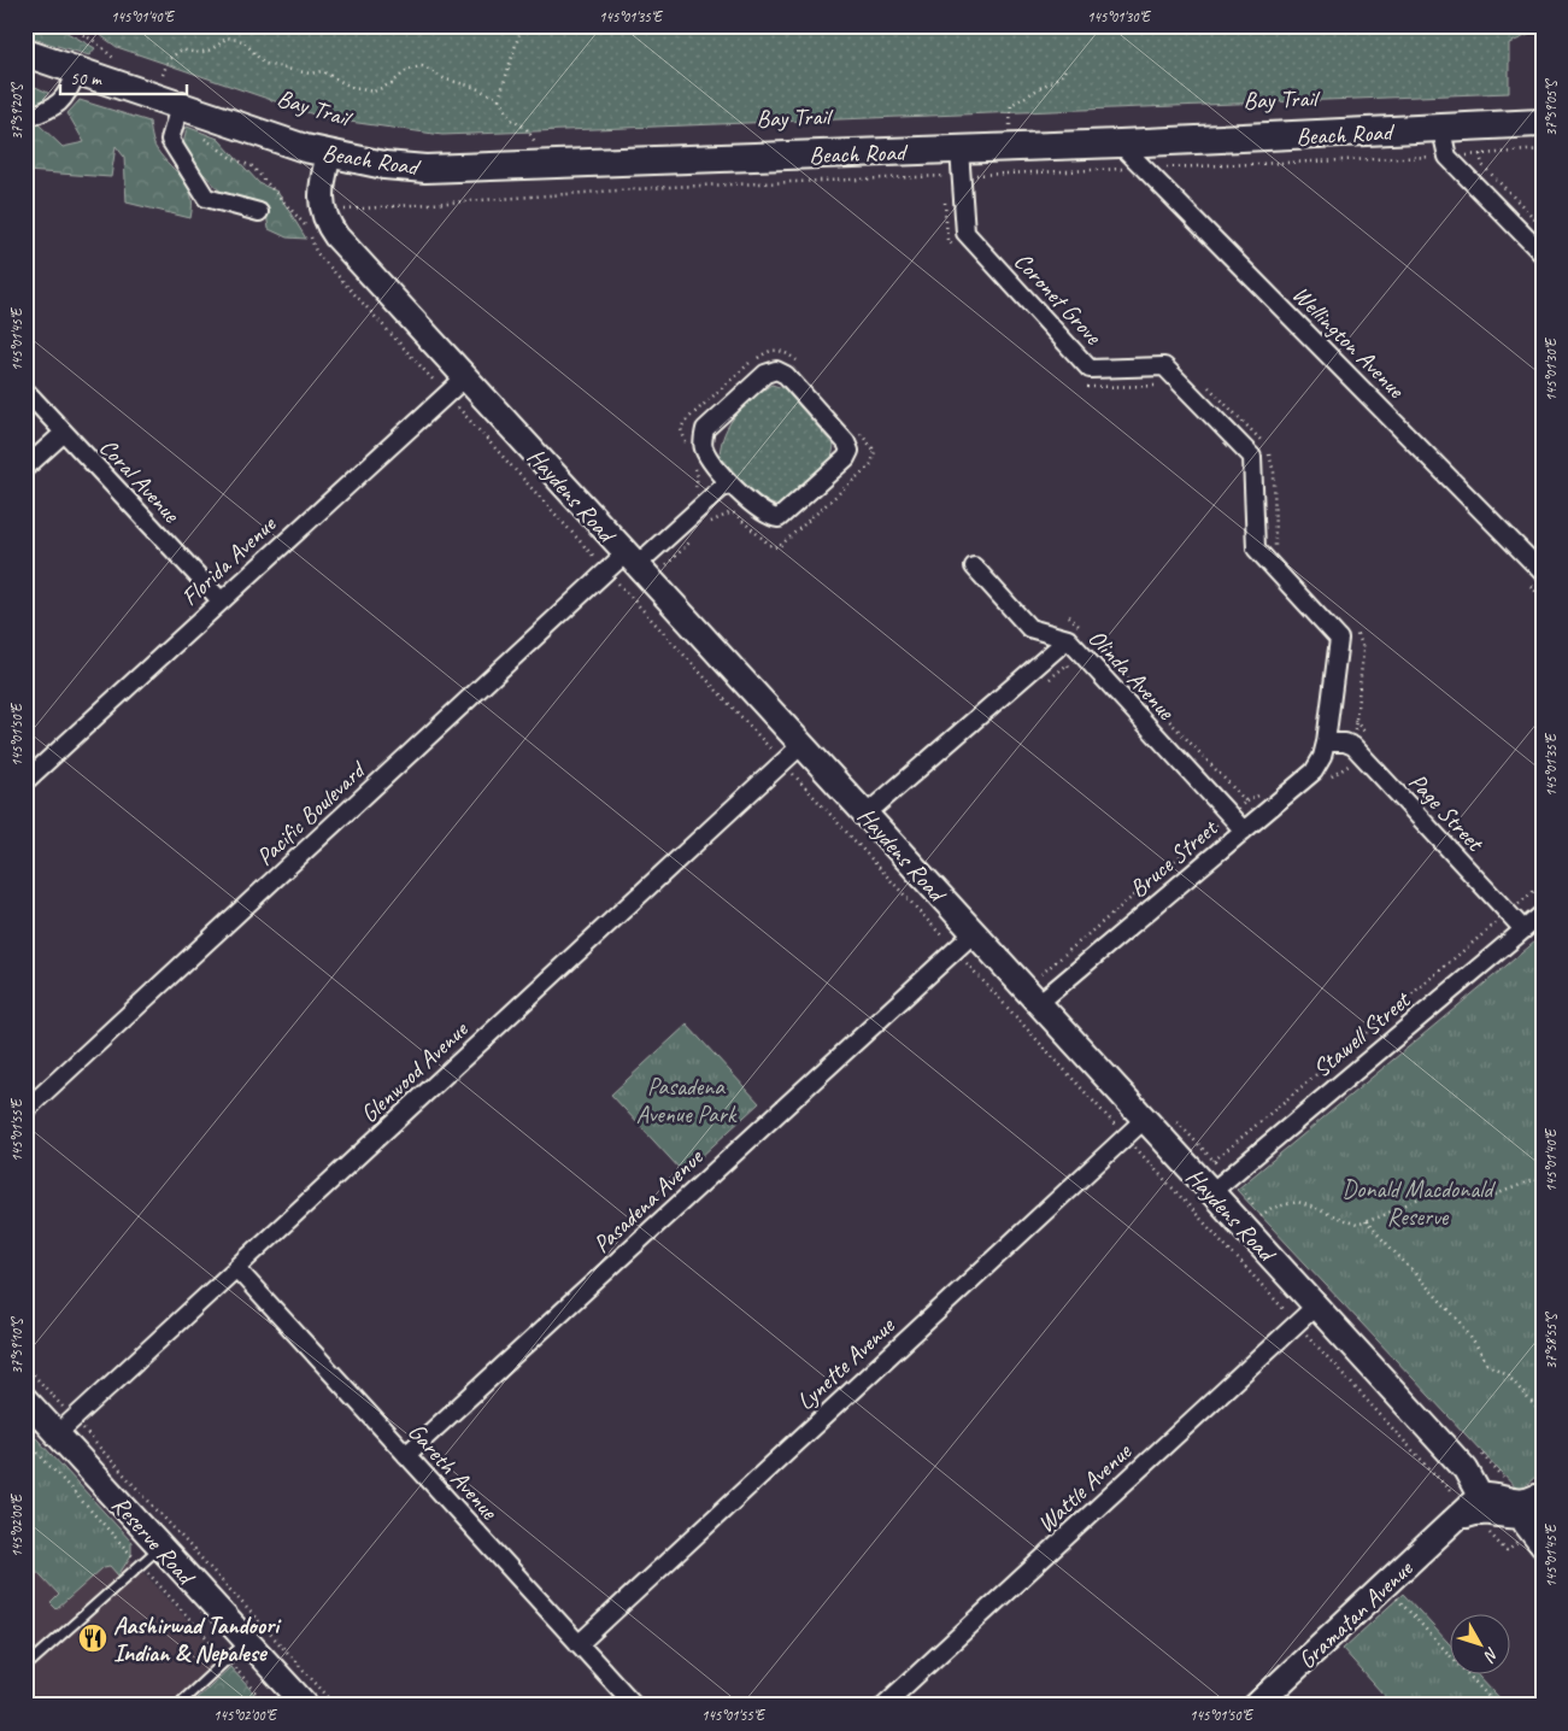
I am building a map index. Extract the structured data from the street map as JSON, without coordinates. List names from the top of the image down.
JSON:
{
  "streets": {
    "main road": ["Beach Road"],
    "street": [
      "Coronet Grove",
      "Wellington Avenue",
      "Coral Avenue",
      "Haydens Road",
      "Florida Avenue",
      "Olinda Avenue",
      "Page Street",
      "Pacific Boulevard",
      "Bruce Street",
      "Stawell Street",
      "Glenwood Avenue",
      "Pasadena Avenue",
      "Lynette Avenue",
      "Gareth Avenue",
      "Wattle Avenue",
      "Reserve Road",
      "Gramatan Avenue"
    ]
  },
  "crossings": [
    ["Beach Road", "Coronet Grove"],
    ["Beach Road", "Wellington Avenue"],
    ["Coronet Grove", "Bruce Street"],
    ["Coral Avenue", "Florida Avenue"],
    ["Haydens Road", "Florida Avenue"],
    ["Haydens Road", "Olinda Avenue"],
    ["Haydens Road", "Pacific Boulevard"],
    ["Haydens Road", "Bruce Street"],
    ["Haydens Road", "Stawell Street"],
    ["Haydens Road", "Glenwood Avenue"],
    ["Haydens Road", "Pasadena Avenue"],
    ["Haydens Road", "Lynette Avenue"],
    ["Haydens Road", "Wattle Avenue"],
    ["Haydens Road", "Gramatan Avenue"],
    ["Olinda Avenue", "Bruce Street"],
    ["Page Street", "Stawell Street"],
    ["Glenwood Avenue", "Gareth Avenue"],
    ["Glenwood Avenue", "Reserve Road"],
    ["Pasadena Avenue", "Gareth Avenue"],
    ["Lynette Avenue", "Gareth Avenue"]
  ],
  "parks": ["Pasadena Avenue Park", "Donald Macdonald Reserve"],
  "places": {
    "restaurant": ["Aashirwad Tandoori Indian & Nepalese"]
  },
  "scale_bar": "50 m",
  "north": "bottom right",
  "coordinates": [
    "145°01'40\"E",
    "145°01'35\"E",
    "145°01'30\"E",
    "37°59'05\"S",
    "37°59'20\"S",
    "145°01'45\"E",
    "145°01'50\"E",
    "145°01'55\"E",
    "37°58'55\"S",
    "37°59'10\"S",
    "145°02'00\"E"
  ]
}
